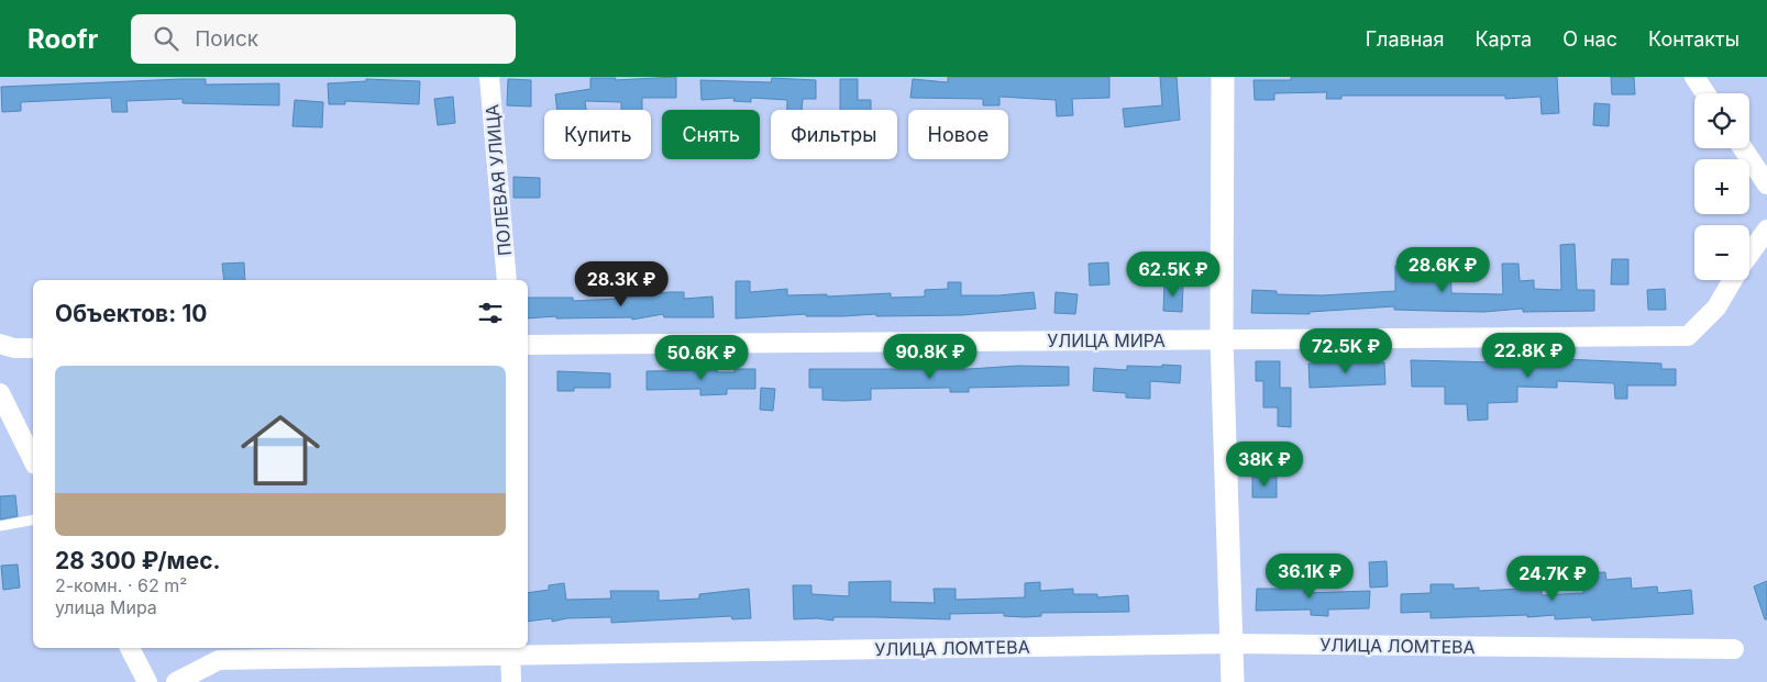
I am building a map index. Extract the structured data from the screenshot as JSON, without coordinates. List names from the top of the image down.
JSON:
{
  "streets": {
    "street": ["ПОЛЕВАЯ УЛИЦА", "УЛИЦА МИРА", "УЛИЦА ЛОМТЕВА"]
  },
  "page": {
    "header": "Roofr",
    "search": "Поиск",
    "nav": [
      "Главная",
      "Карта",
      "О нас",
      "Контакты"
    ],
    "map_buttons": ["+", "−"],
    "chip": [
      "Купить",
      "Снять",
      "Фильтры",
      "Новое"
    ],
    "price": [
      "28.6K ₽",
      "62.5K ₽",
      "28.3K ₽",
      "72.5K ₽",
      "22.8K ₽",
      "90.8K ₽",
      "50.6K ₽",
      "38K ₽",
      "36.1K ₽",
      "24.7K ₽"
    ],
    "heading": "Объектов: 10",
    "list": [
      {
        "name": "28 300 ₽/мес.",
        "note": "2-комн. · 62 m² · улица Мира"
      }
    ]
  }
}
